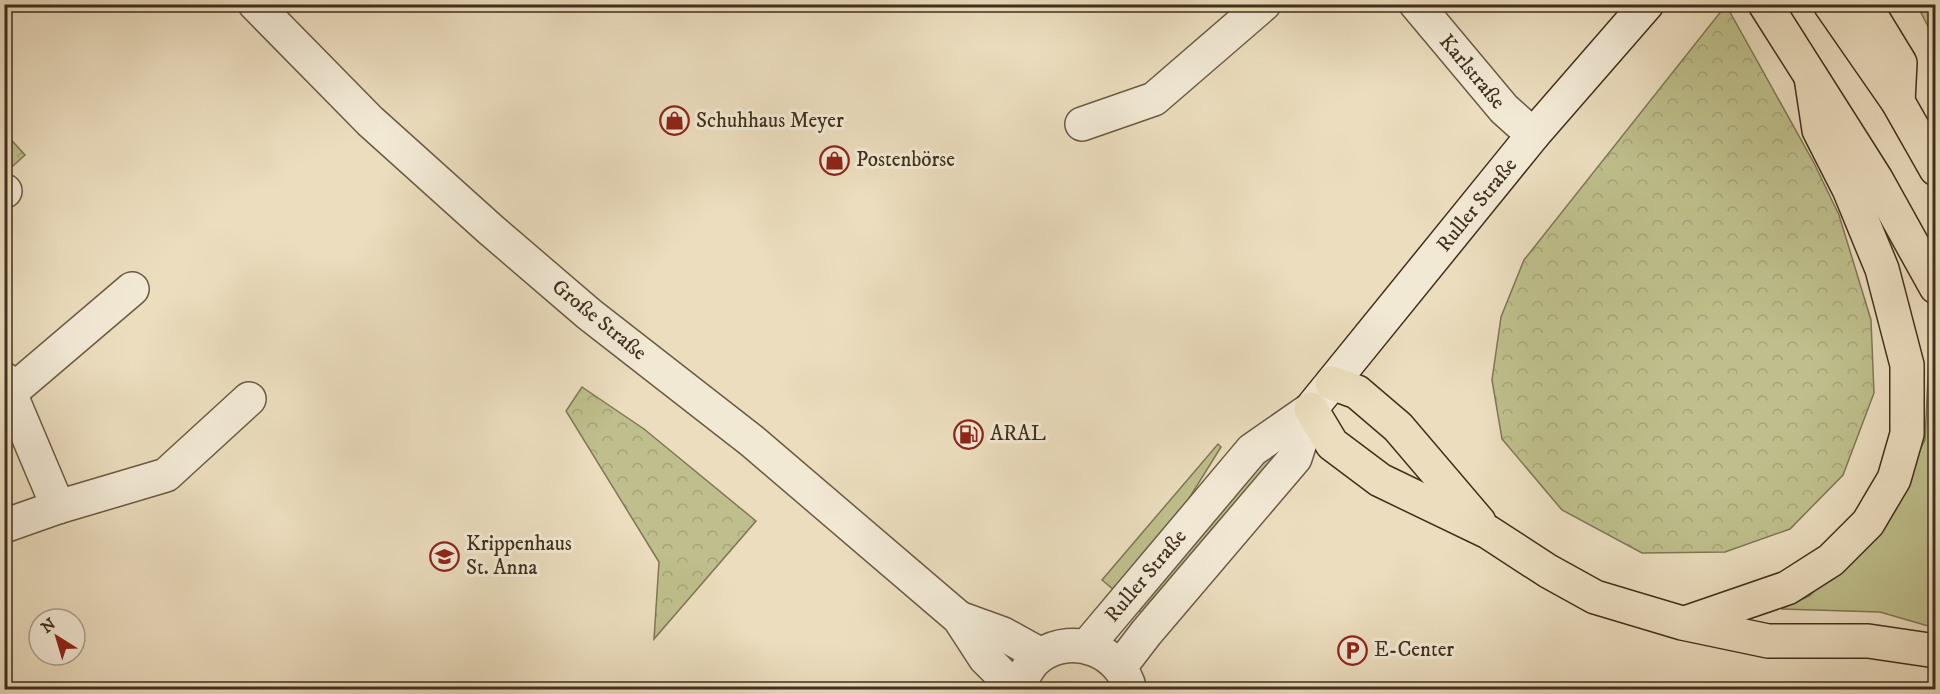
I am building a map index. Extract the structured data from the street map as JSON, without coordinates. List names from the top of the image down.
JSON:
{
  "streets": {
    "street": ["Karlstraße", "Ruller Straße", "Große Straße"]
  },
  "crossings": [
    ["Karlstraße", "Ruller Straße"]
  ],
  "places": {
    "shop": ["Schuhhaus Meyer", "Postenbörse"],
    "fuel station": ["ARAL"],
    "school or university": ["Krippenhaus St. Anna"],
    "parking": ["E-Center"]
  },
  "north": "top left"
}
